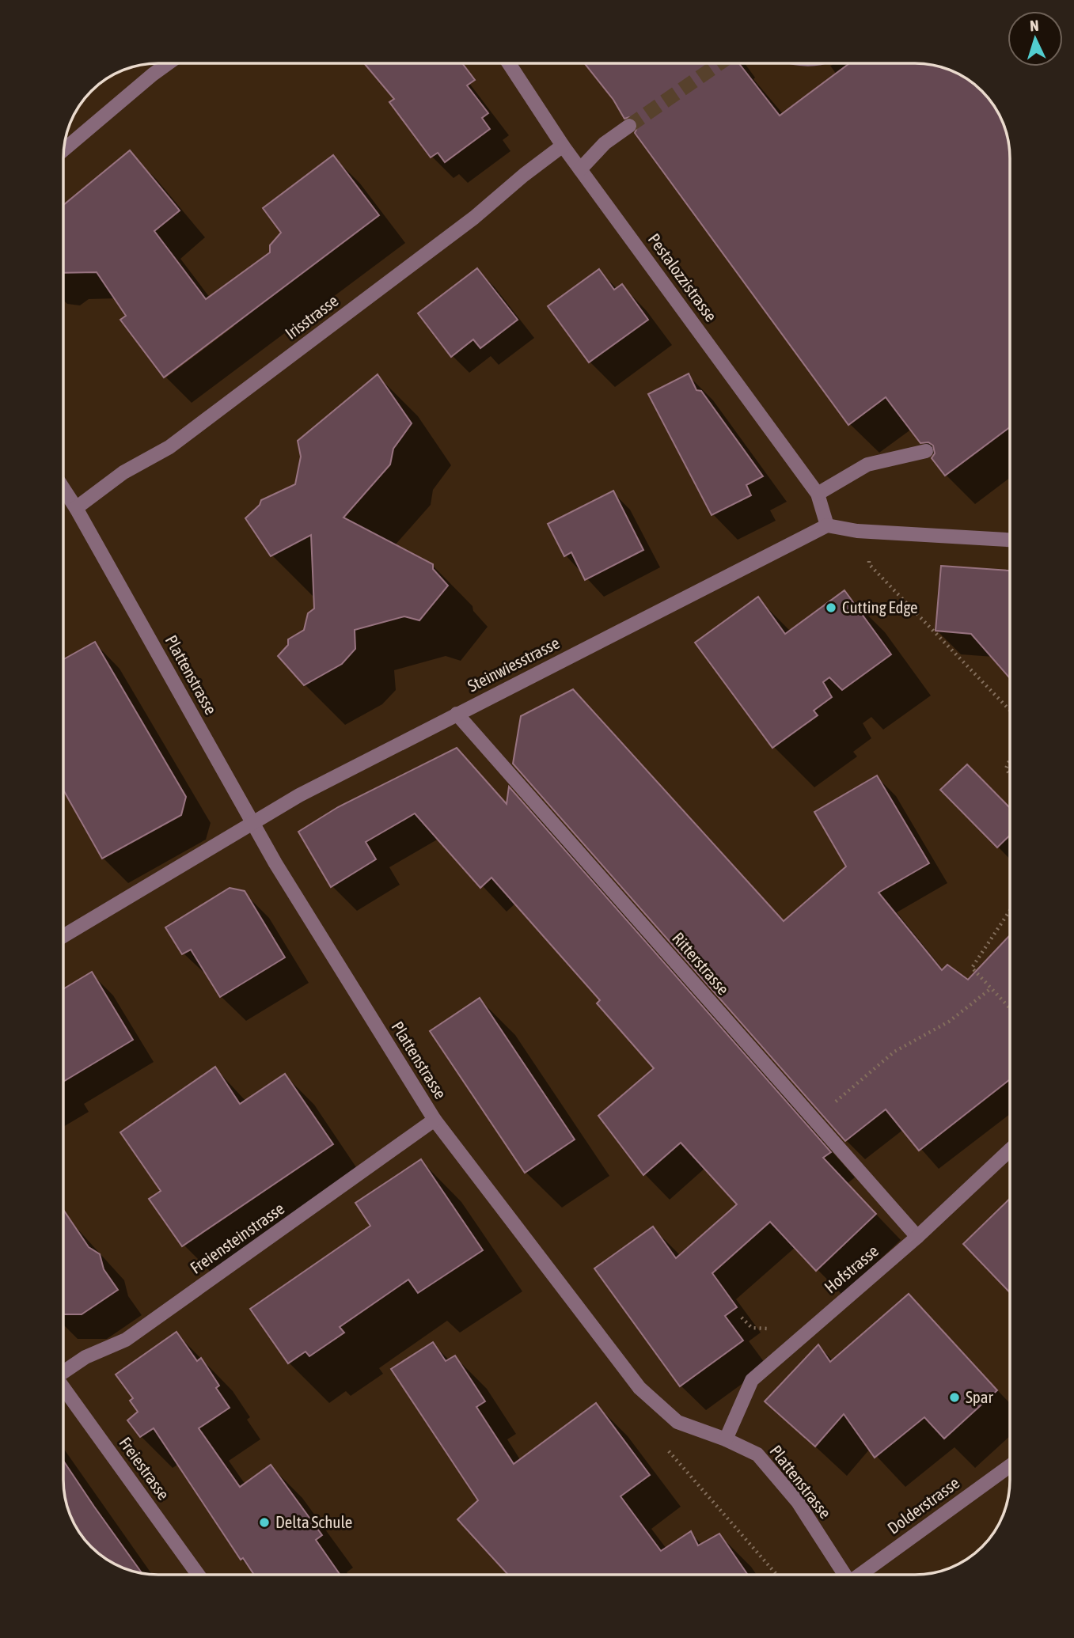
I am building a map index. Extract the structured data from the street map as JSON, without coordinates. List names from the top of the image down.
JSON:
{
  "streets": {
    "street": [
      "Pestalozzistrasse",
      "Irisstrasse",
      "Steinwiesstrasse",
      "Plattenstrasse",
      "Ritterstrasse",
      "Freiensteinstrasse",
      "Hofstrasse",
      "Freiestrasse",
      "Dolderstrasse"
    ]
  },
  "crossings": [
    ["Pestalozzistrasse", "Irisstrasse"],
    ["Pestalozzistrasse", "Steinwiesstrasse"],
    ["Irisstrasse", "Plattenstrasse"],
    ["Steinwiesstrasse", "Plattenstrasse"],
    ["Steinwiesstrasse", "Ritterstrasse"],
    ["Plattenstrasse", "Freiensteinstrasse"],
    ["Plattenstrasse", "Hofstrasse"],
    ["Ritterstrasse", "Hofstrasse"]
  ],
  "places": ["Cutting Edge", "Spar", "Delta Schule"],
  "north": "top"
}
